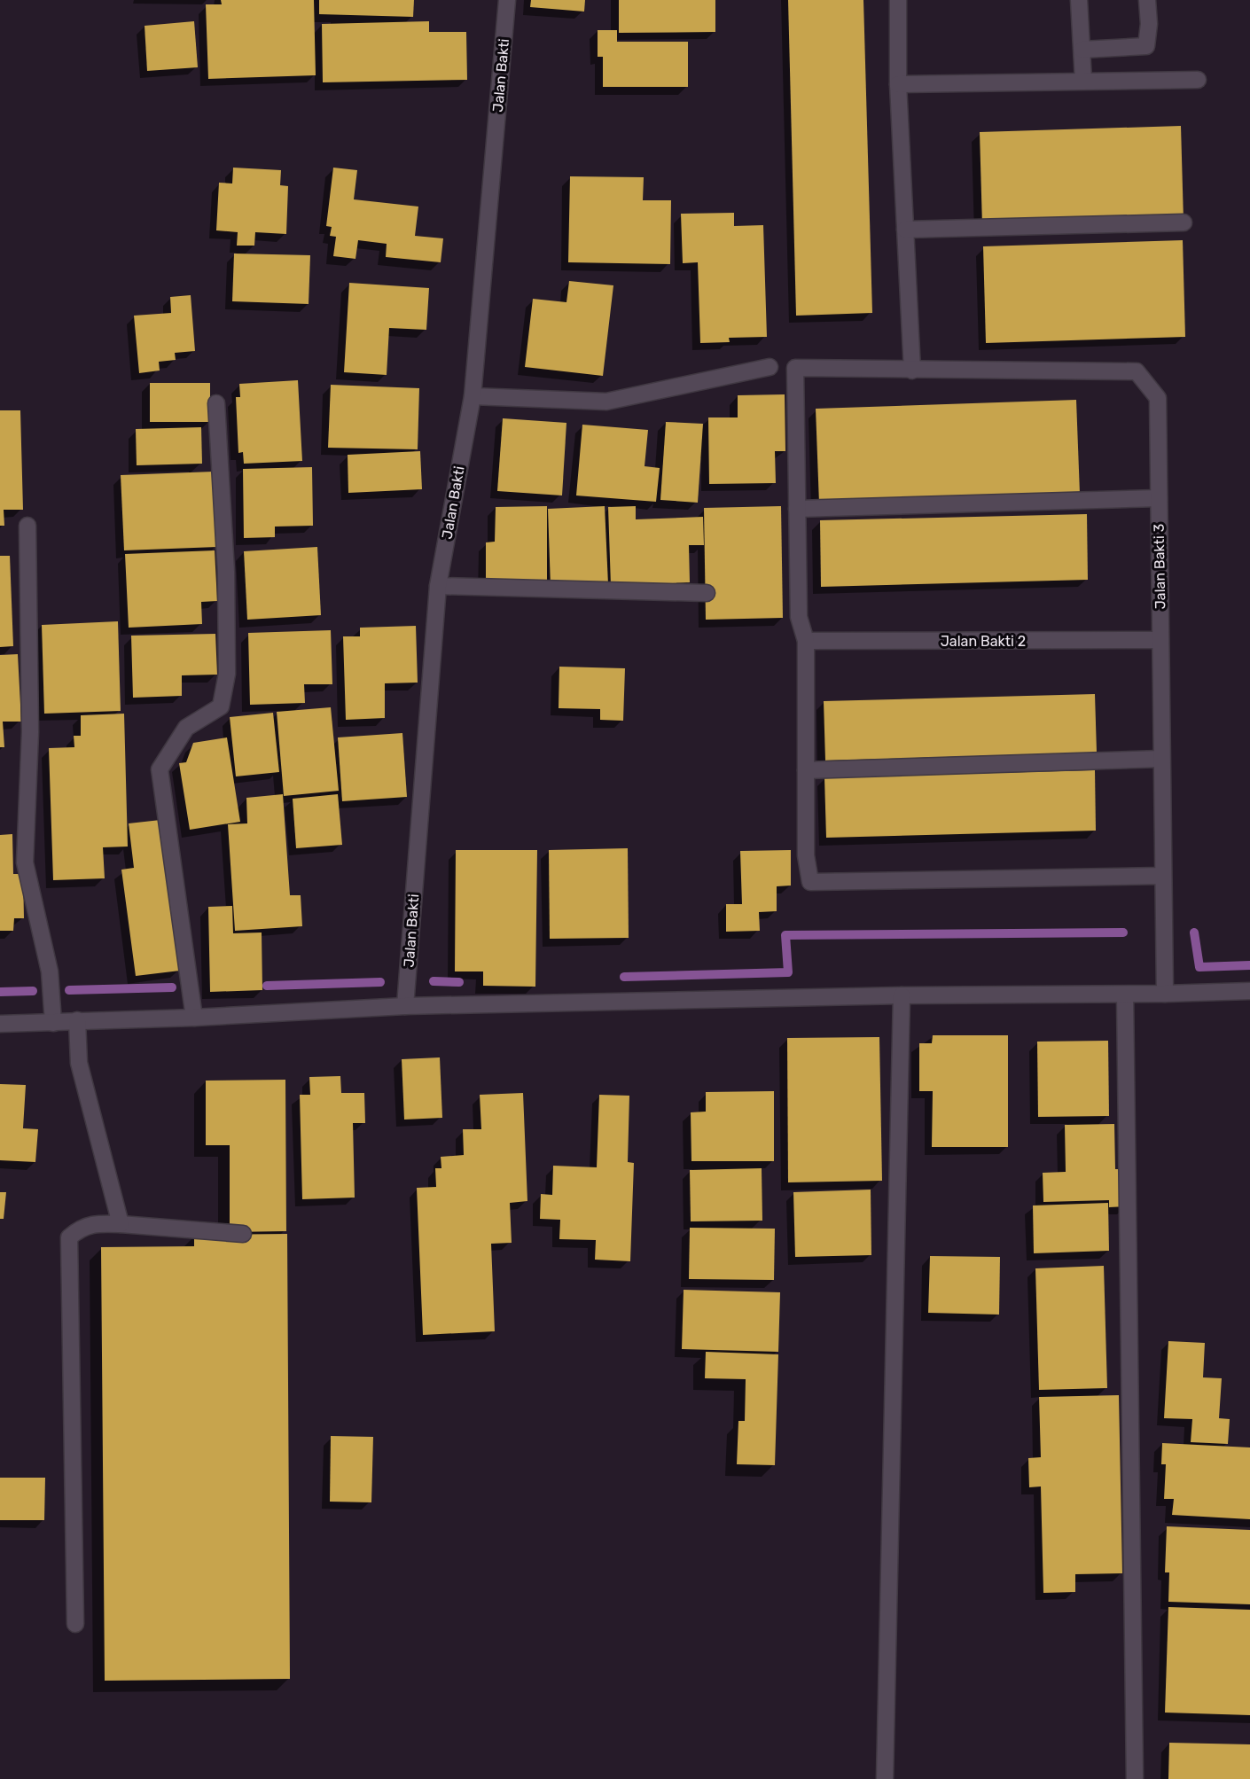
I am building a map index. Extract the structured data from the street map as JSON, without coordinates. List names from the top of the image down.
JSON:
{
  "streets": {
    "street": ["Jalan Bakti", "Jalan Bakti 3", "Jalan Bakti 2"]
  },
  "crossings": [
    ["Jalan Bakti 3", "Jalan Bakti 2"]
  ]
}
